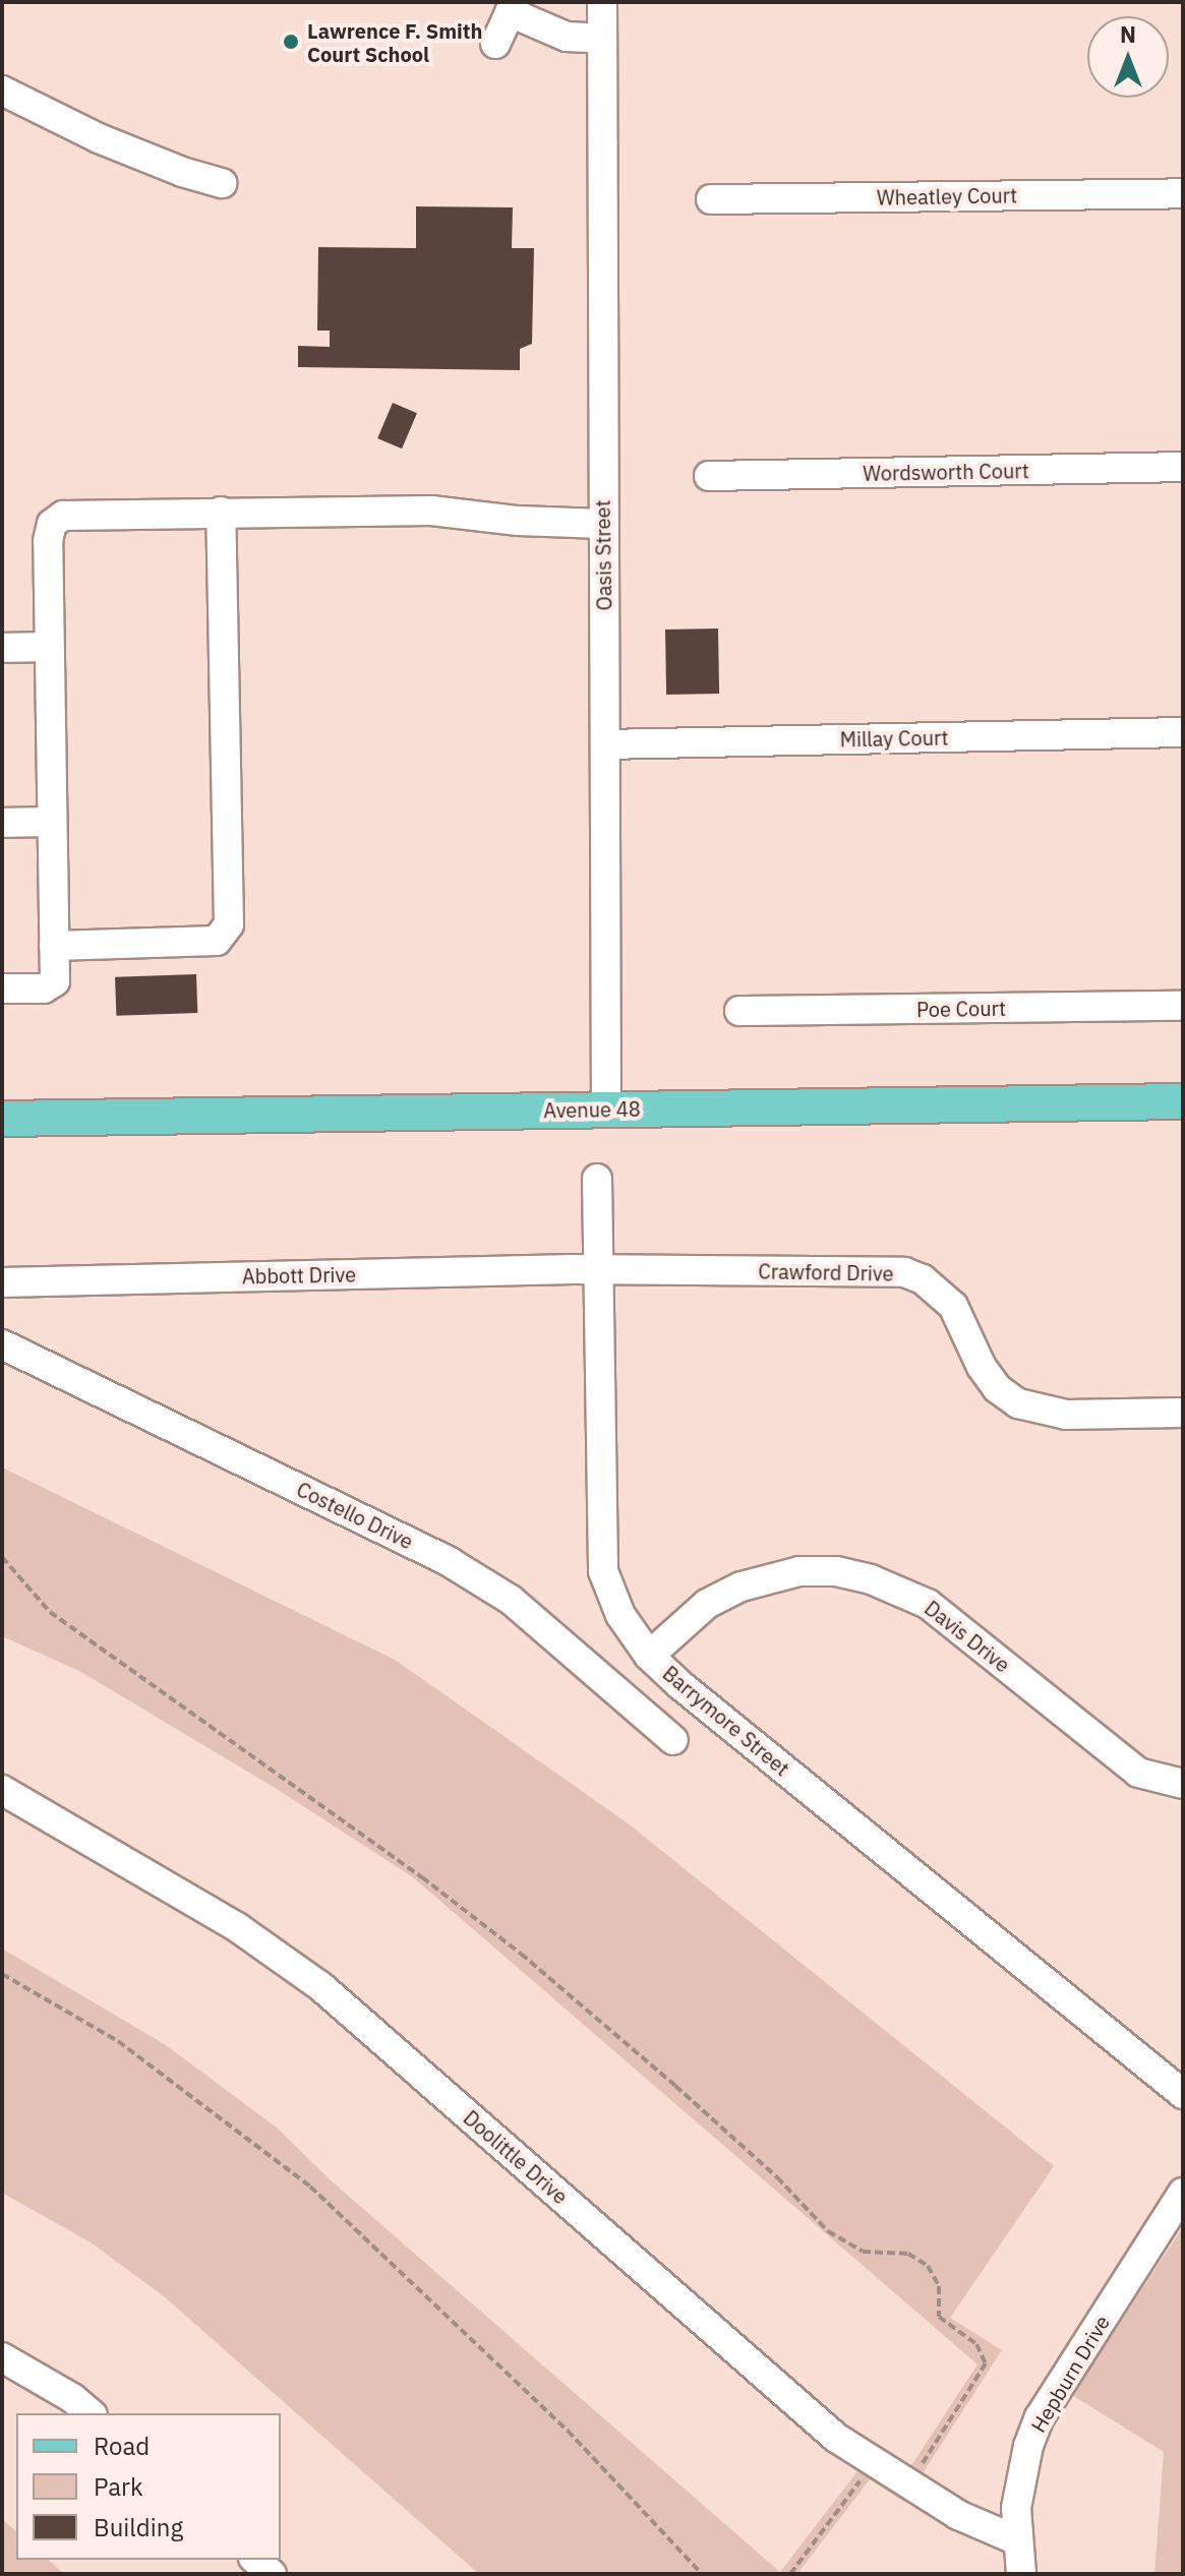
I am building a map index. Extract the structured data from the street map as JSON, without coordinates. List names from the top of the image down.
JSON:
{
  "streets": {
    "main road": ["Avenue 48"],
    "street": [
      "Wheatley Court",
      "Wordsworth Court",
      "Oasis Street",
      "Millay Court",
      "Poe Court",
      "Crawford Drive",
      "Abbott Drive",
      "Costello Drive",
      "Davis Drive",
      "Barrymore Street",
      "Doolittle Drive",
      "Hepburn Drive"
    ]
  },
  "crossings": [
    ["Oasis Street", "Millay Court"],
    ["Oasis Street", "Avenue 48"],
    ["Crawford Drive", "Abbott Drive"],
    ["Crawford Drive", "Barrymore Street"],
    ["Abbott Drive", "Barrymore Street"],
    ["Davis Drive", "Barrymore Street"],
    ["Doolittle Drive", "Hepburn Drive"]
  ],
  "places": ["Lawrence F. Smith Court School"],
  "legend": ["Road", "Park", "Building"],
  "north": "top"
}
